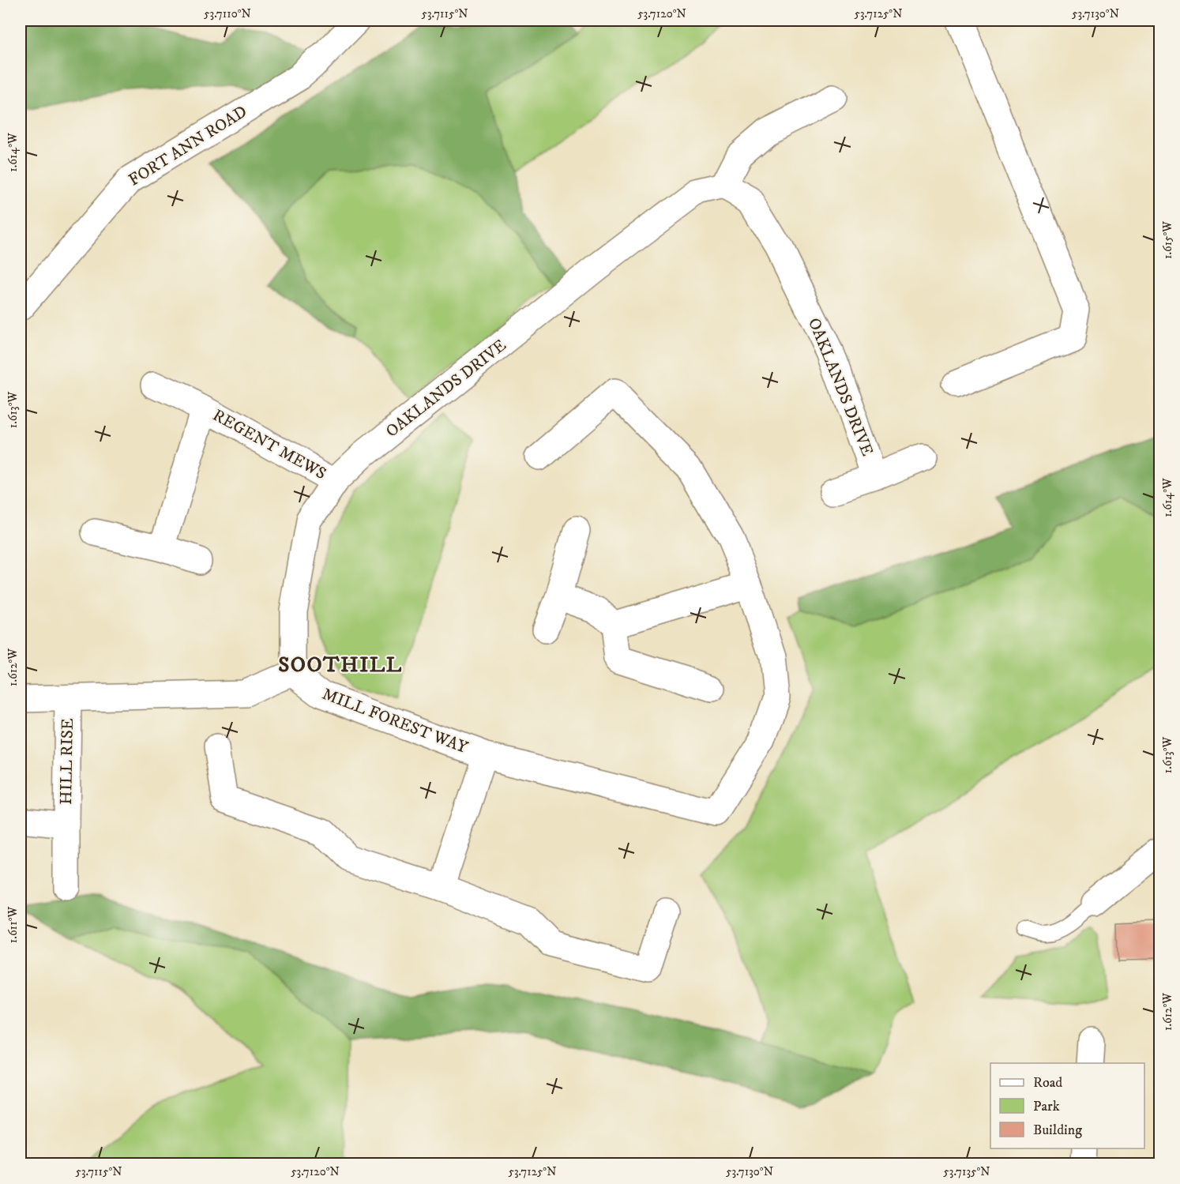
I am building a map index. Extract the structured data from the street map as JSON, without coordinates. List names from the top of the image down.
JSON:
{
  "streets": {
    "street": [
      "FORT ANN ROAD",
      "OAKLANDS DRIVE",
      "REGENT MEWS",
      "MILL FOREST WAY",
      "HILL RISE"
    ]
  },
  "crossings": [
    ["OAKLANDS DRIVE", "REGENT MEWS"],
    ["OAKLANDS DRIVE", "MILL FOREST WAY"]
  ],
  "districts": ["SOOTHILL"],
  "legend": ["Road", "Park", "Building"],
  "coordinates": [
    "53.7110°N",
    "53.7115°N",
    "53.7120°N",
    "53.7125°N",
    "53.7130°N",
    "1.614°W",
    "1.615°W",
    "1.613°W",
    "1.612°W",
    "1.611°W",
    "53.7135°N"
  ]
}
